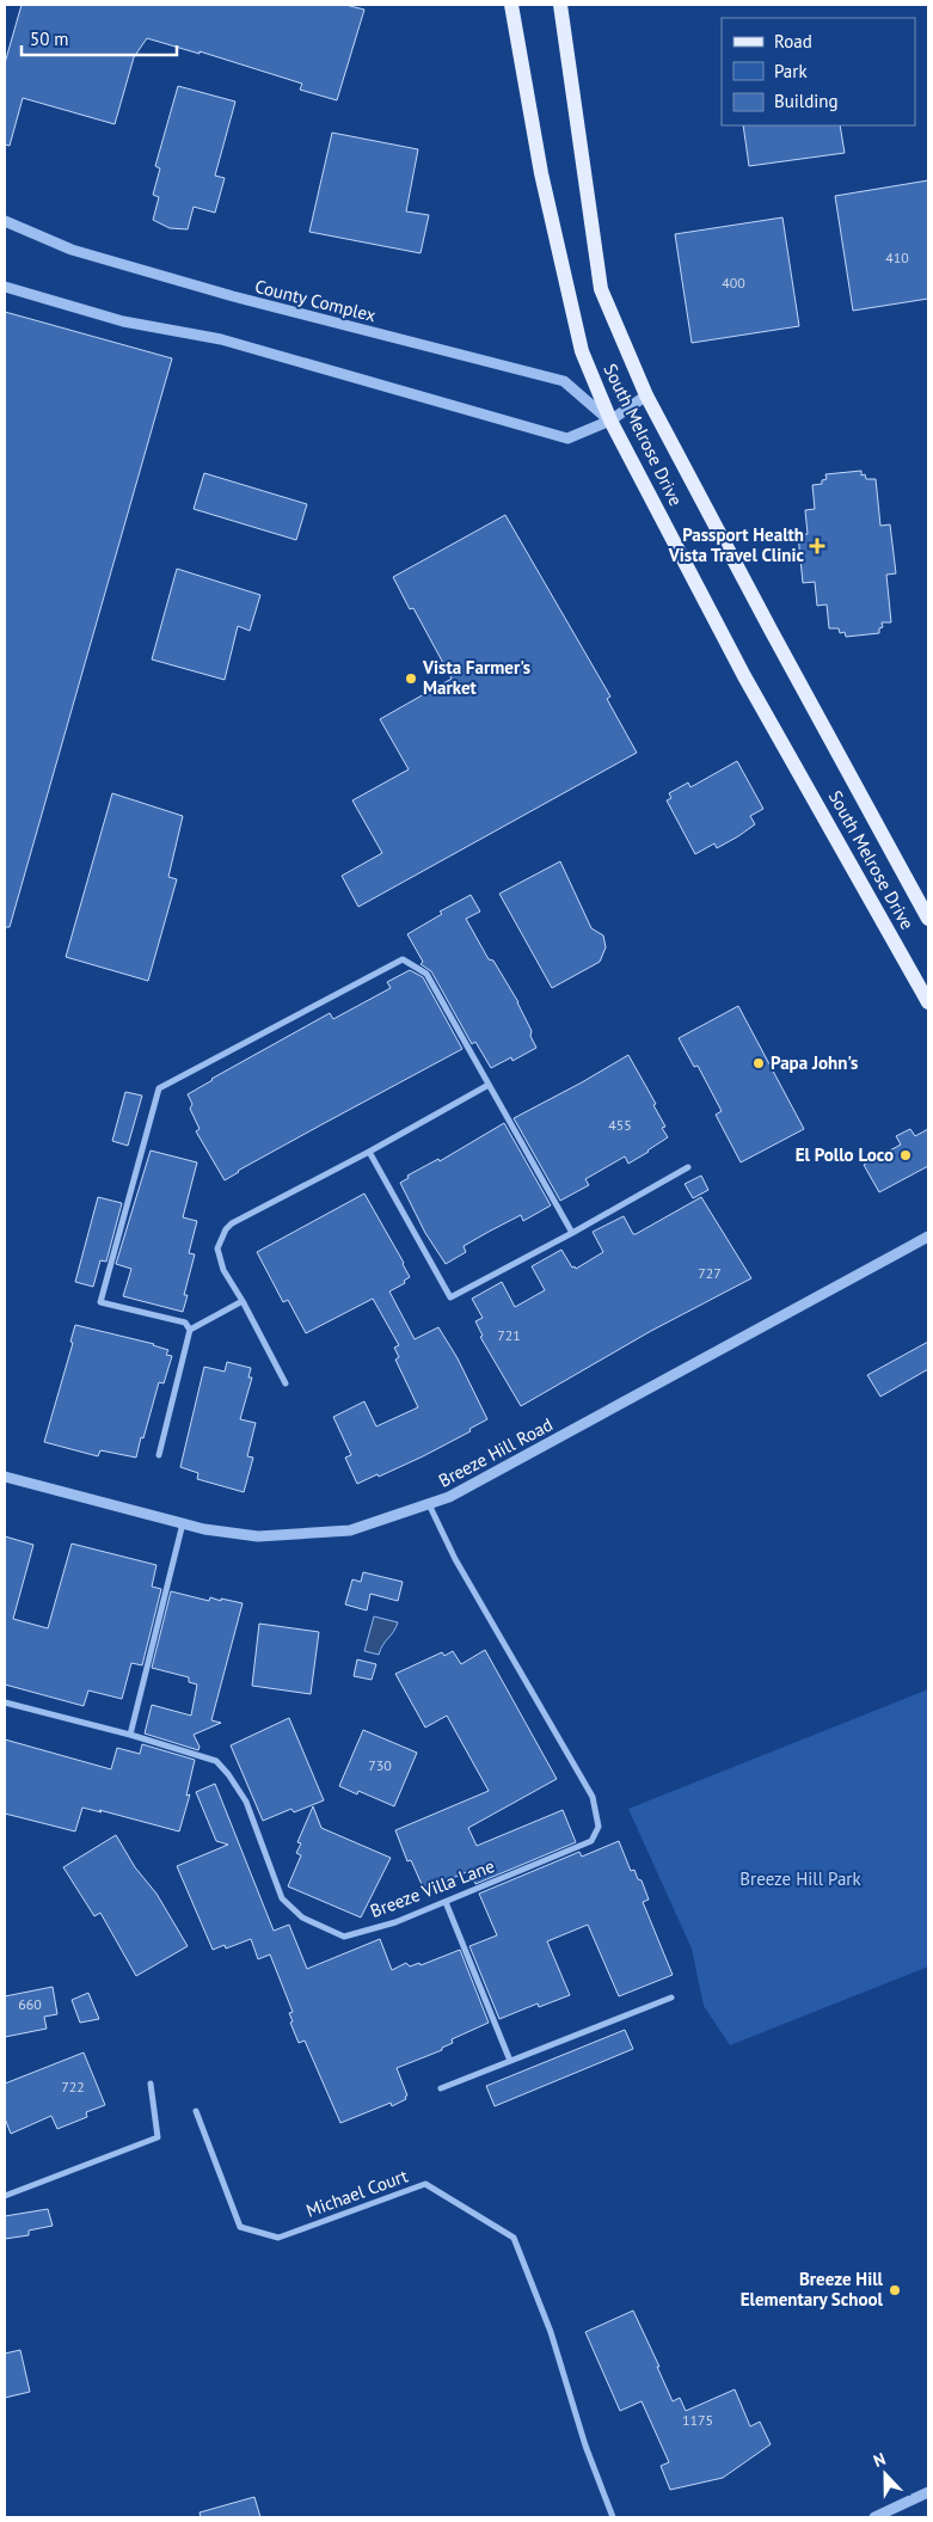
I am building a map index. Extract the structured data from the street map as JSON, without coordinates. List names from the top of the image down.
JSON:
{
  "streets": {
    "main road": ["South Melrose Drive"],
    "street": [
      "County Complex",
      "Breeze Hill Road",
      "Breeze Villa Lane",
      "Michael Court"
    ]
  },
  "crossings": [
    ["County Complex", "South Melrose Drive"],
    ["Breeze Hill Road", "Breeze Villa Lane"]
  ],
  "parks": ["Breeze Hill Park"],
  "places": {
    "health": ["Passport Health Vista Travel Clinic"],
    "other": [
      "Vista Farmer's Market",
      "Papa John's",
      "El Pollo Loco",
      "Breeze Hill Elementary School"
    ]
  },
  "house_numbers": [
    "410",
    "400",
    "455",
    "727",
    "721",
    "730",
    "660",
    "722",
    "1175"
  ],
  "legend": ["Road", "Park", "Building"],
  "scale_bar": "50 m",
  "north": "top"
}
